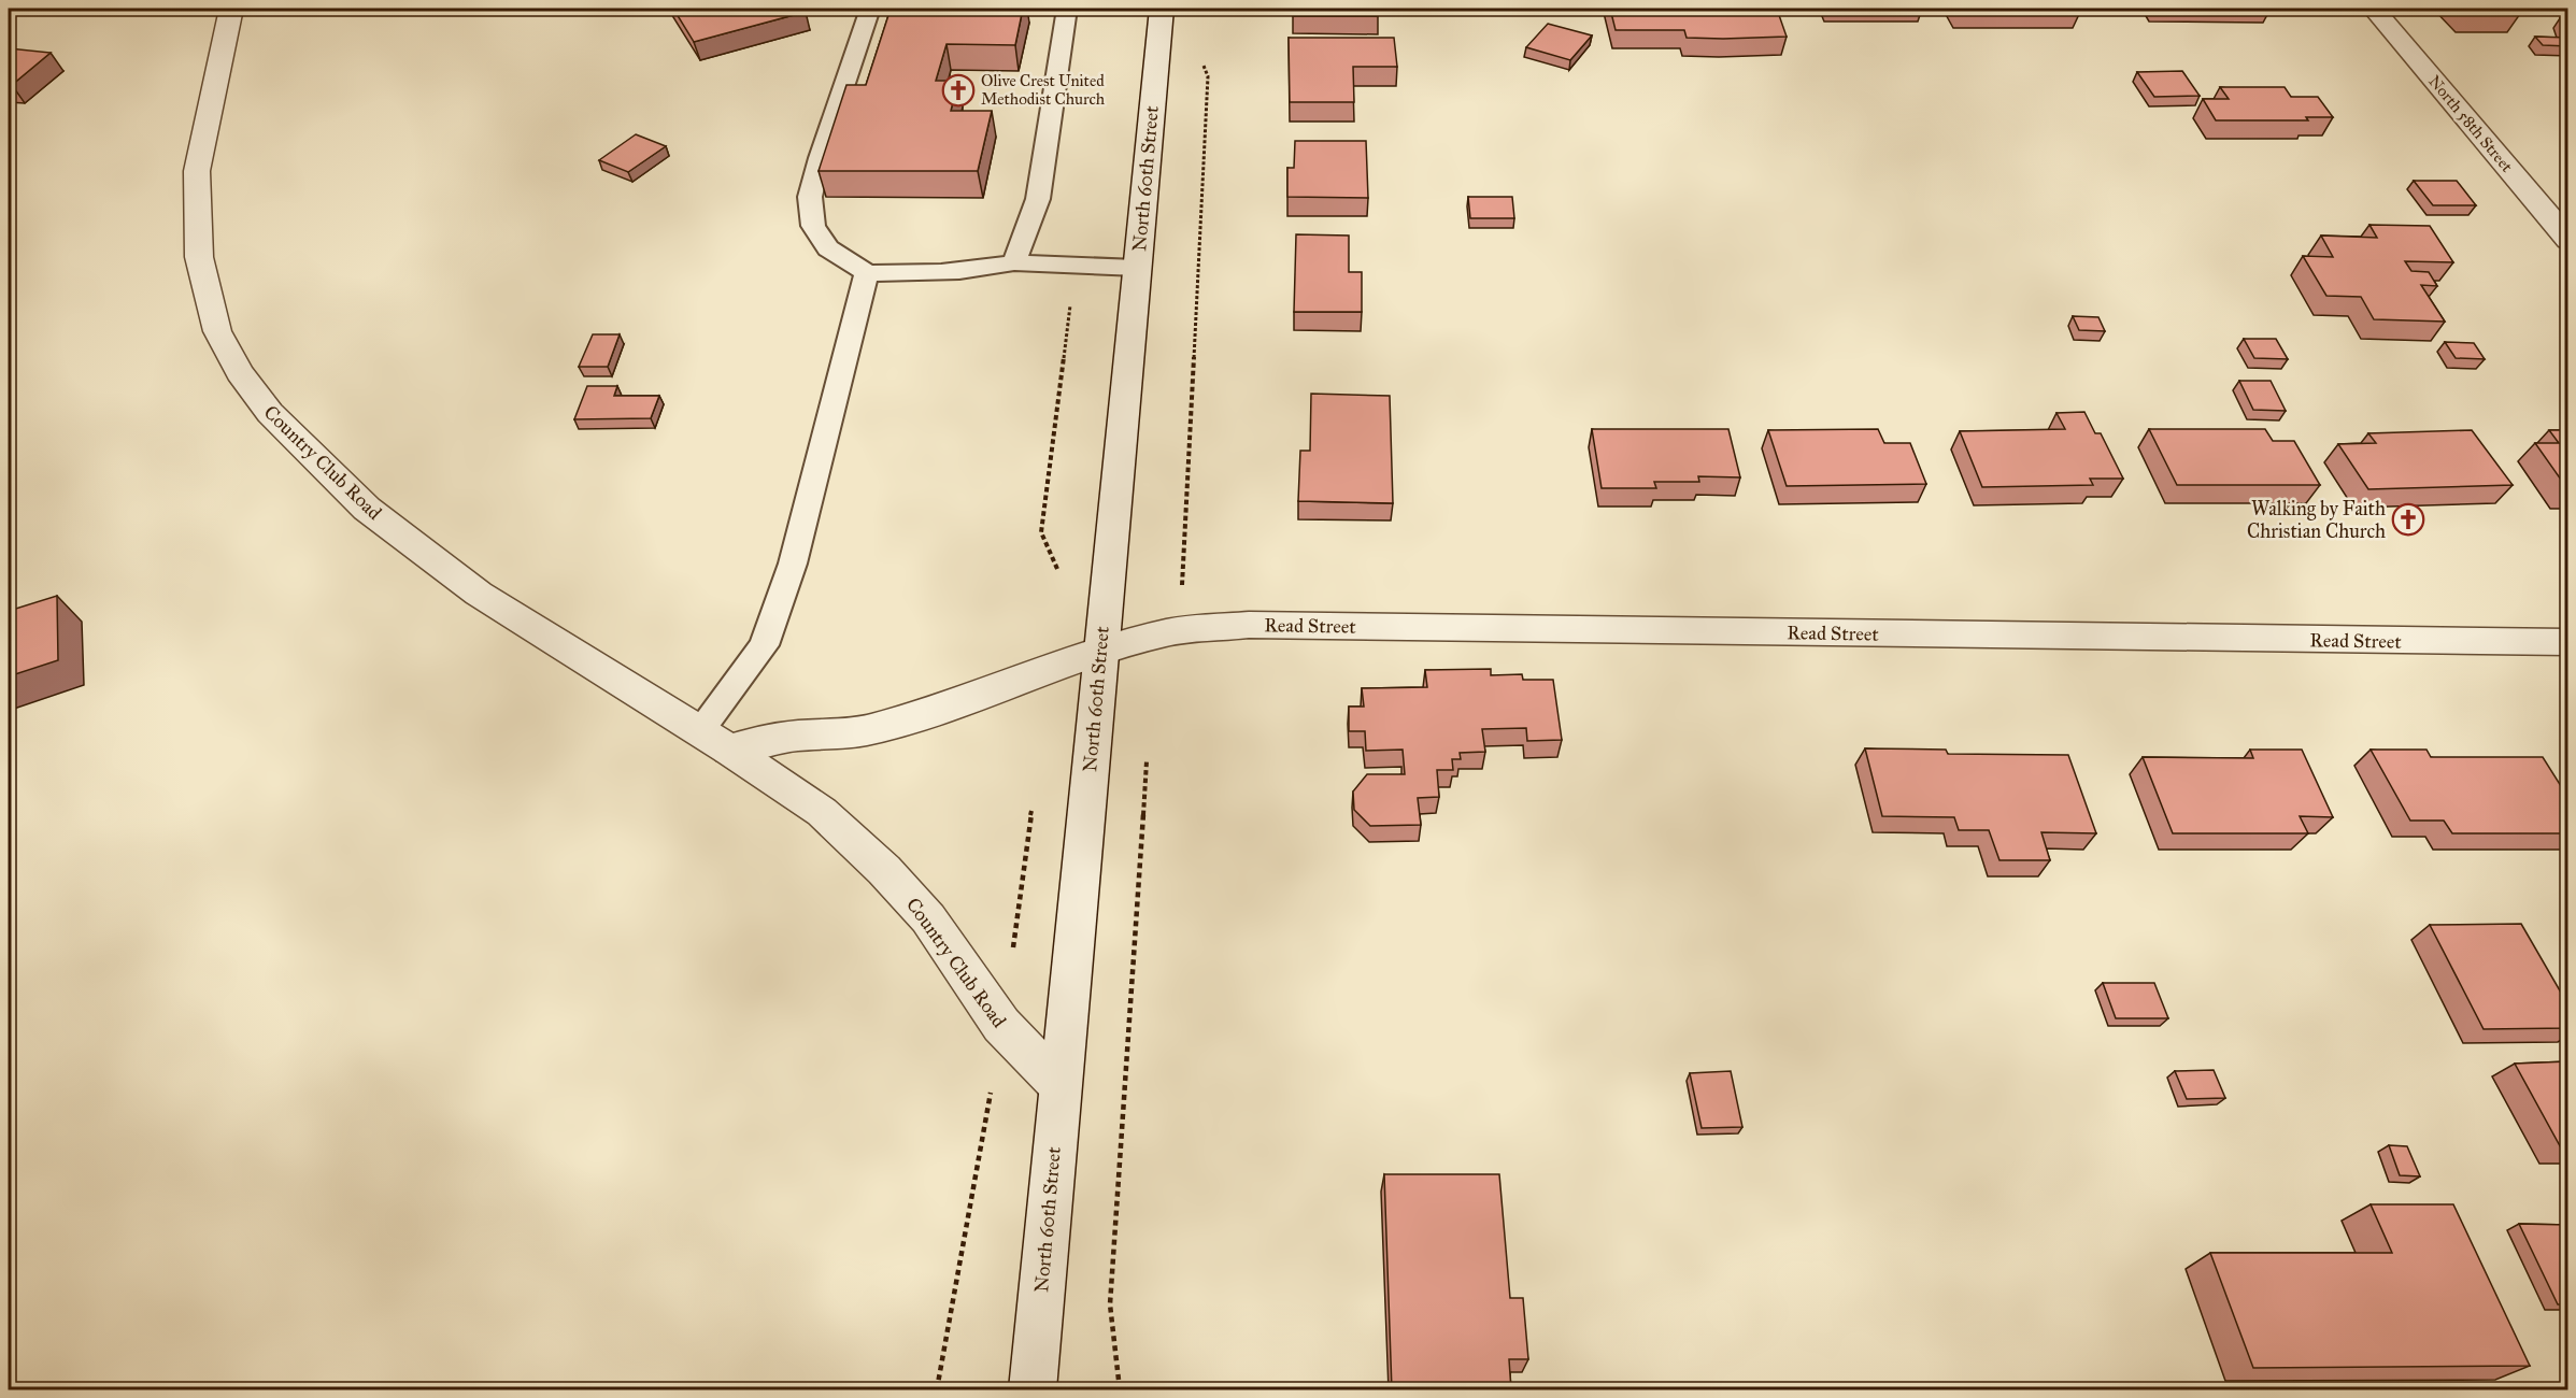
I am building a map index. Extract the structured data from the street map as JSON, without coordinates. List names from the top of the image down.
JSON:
{
  "streets": {
    "street": [
      "North 58th Street",
      "North 60th Street",
      "Country Club Road",
      "Read Street"
    ]
  },
  "crossings": [
    ["North 60th Street", "Country Club Road"],
    ["North 60th Street", "Read Street"]
  ],
  "places": {
    "church": ["Olive Crest United Methodist Church", "Walking by Faith Christian Church"]
  }
}
